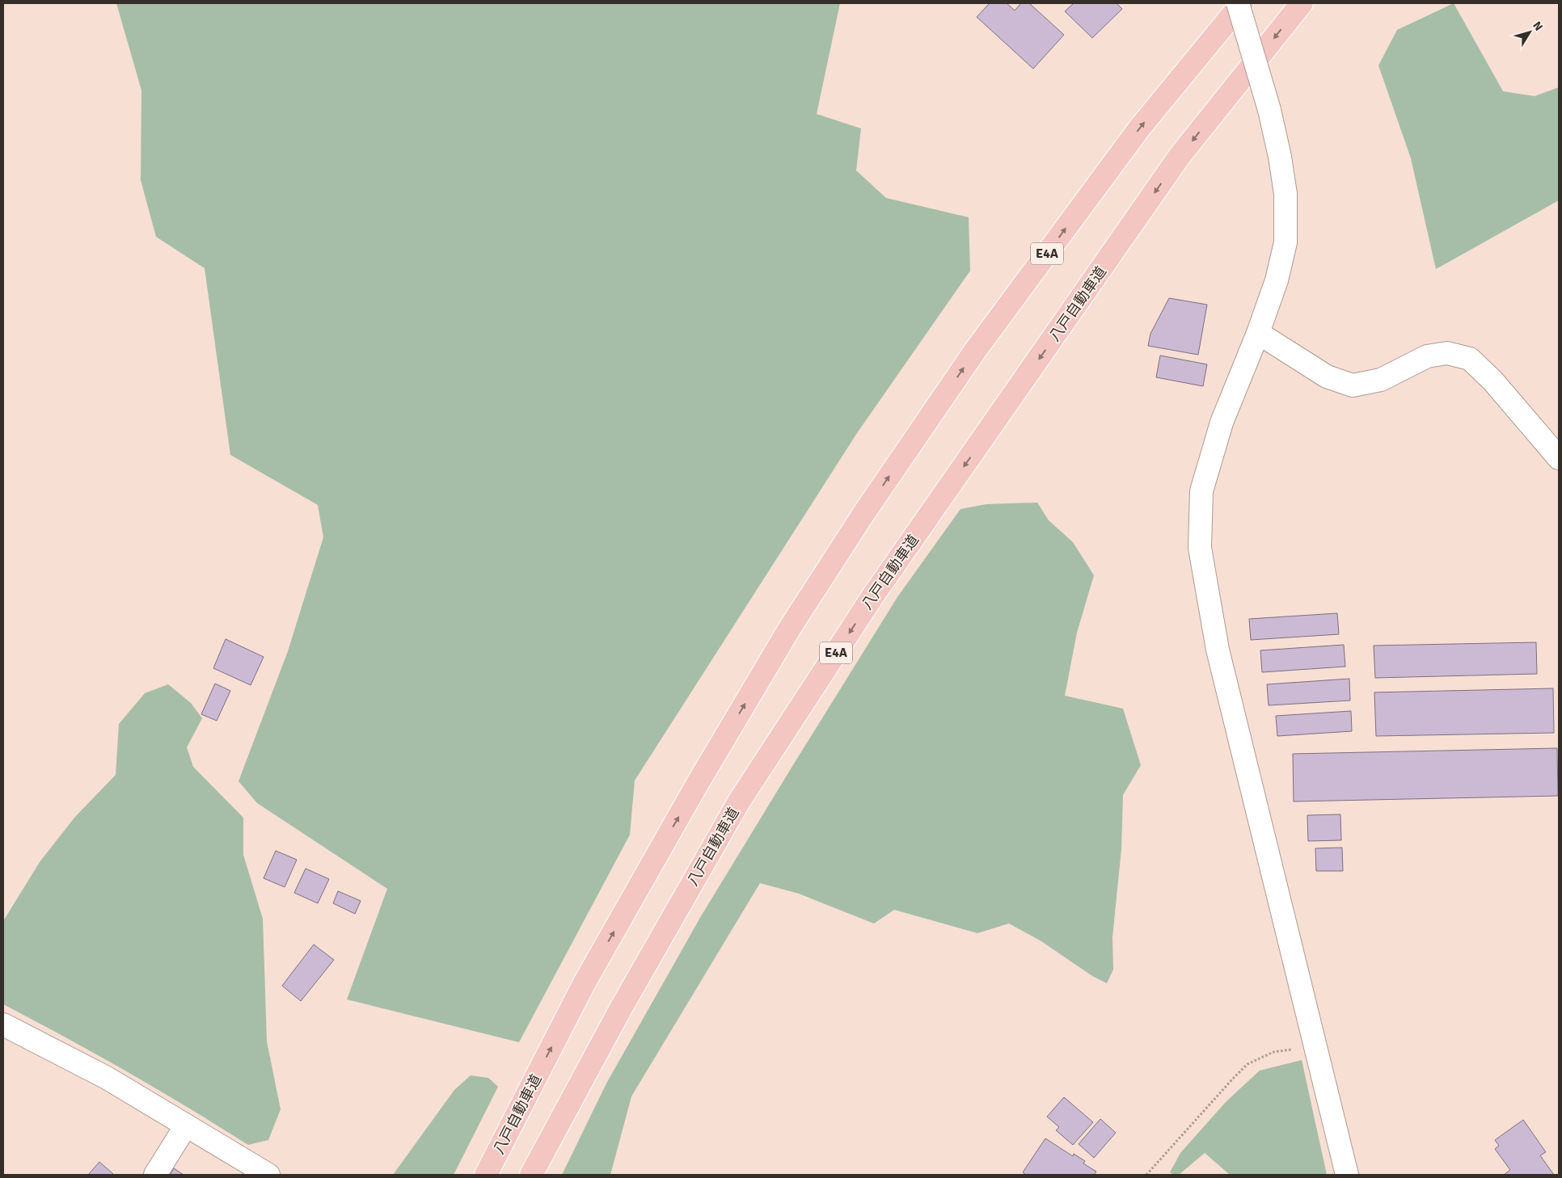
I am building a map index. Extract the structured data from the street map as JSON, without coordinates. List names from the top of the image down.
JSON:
{
  "streets": {
    "highway": ["E4A", "八戸自動車道"]
  },
  "north": "top right"
}
